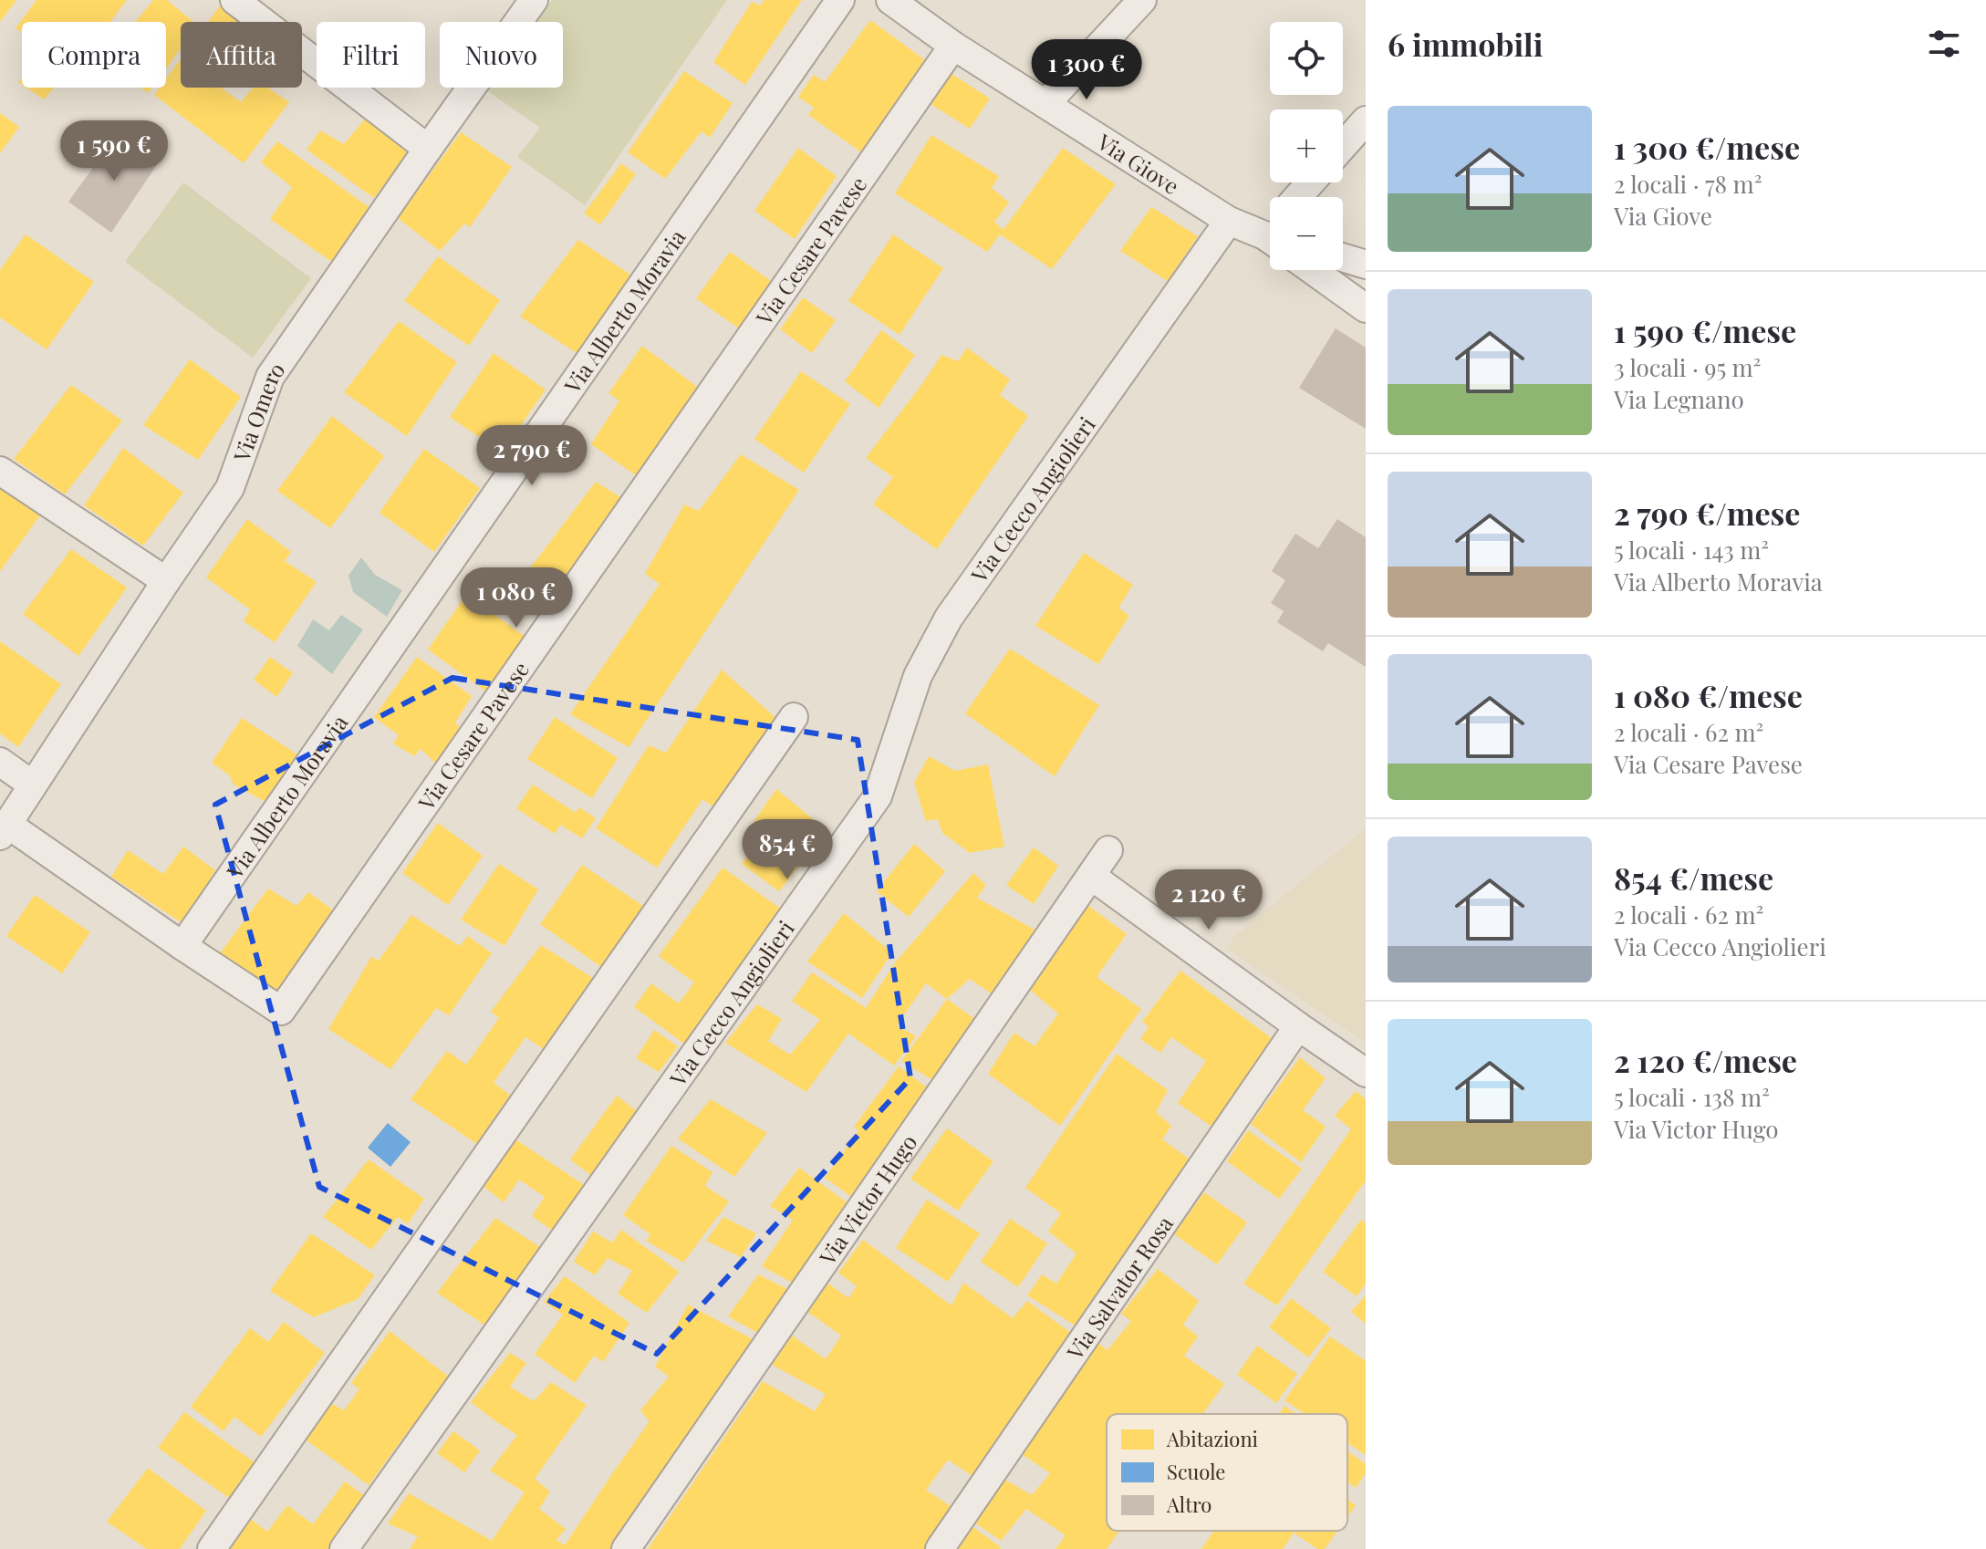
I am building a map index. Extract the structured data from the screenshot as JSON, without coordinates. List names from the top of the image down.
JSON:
{
  "streets": {
    "street": [
      "Via Giove",
      "Via Cesare Pavese",
      "Via Alberto Moravia",
      "Via Omero",
      "Via Cecco Angiolieri",
      "Via Victor Hugo",
      "Via Salvator Rosa"
    ]
  },
  "crossings": [
    ["Via Giove", "Via Cesare Pavese"],
    ["Via Giove", "Via Cecco Angiolieri"],
    ["Via Cesare Pavese", "Via Alberto Moravia"],
    ["Via Cesare Pavese", "Via Omero"]
  ],
  "legend": ["Abitazioni", "Scuole", "Altro"],
  "page": {
    "heading": "6 immobili",
    "map_buttons": ["+", "−"],
    "chip": [
      "Compra",
      "Affitta",
      "Filtri",
      "Nuovo"
    ],
    "price": [
      "1 300 €",
      "1 590 €",
      "2 790 €",
      "1 080 €",
      "854 €",
      "2 120 €"
    ],
    "list": [
      {
        "name": "1 300 €/mese",
        "note": "2 locali · 78 m² · Via Giove"
      },
      {
        "name": "1 590 €/mese",
        "note": "3 locali · 95 m² · Via Legnano"
      },
      {
        "name": "2 790 €/mese",
        "note": "5 locali · 143 m² · Via Alberto Moravia"
      },
      {
        "name": "1 080 €/mese",
        "note": "2 locali · 62 m² · Via Cesare Pavese"
      },
      {
        "name": "854 €/mese",
        "note": "2 locali · 62 m² · Via Cecco Angiolieri"
      },
      {
        "name": "2 120 €/mese",
        "note": "5 locali · 138 m² · Via Victor Hugo"
      }
    ]
  }
}
